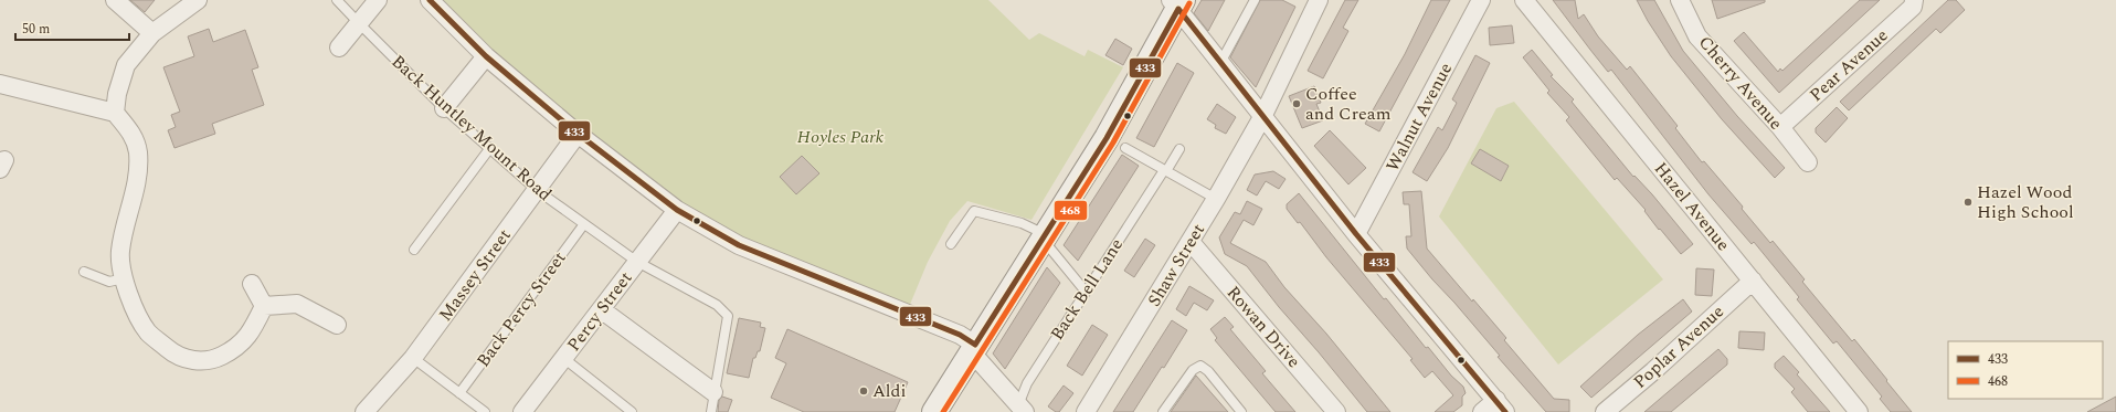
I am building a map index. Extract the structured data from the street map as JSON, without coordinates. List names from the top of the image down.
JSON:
{
  "streets": {
    "street": [
      "Pear Avenue",
      "Cherry Avenue",
      "Walnut Avenue",
      "Hazel Avenue",
      "Shaw Street",
      "Massey Street",
      "Percy Street",
      "Rowan Drive",
      "Poplar Avenue"
    ],
    "lane": ["Back Huntley Mount Road", "Back Bell Lane", "Back Percy Street"]
  },
  "crossings": [
    ["Pear Avenue", "Cherry Avenue"],
    ["Back Huntley Mount Road", "Massey Street"],
    ["Back Huntley Mount Road", "Back Percy Street"],
    ["Back Huntley Mount Road", "Percy Street"],
    ["Hazel Avenue", "Poplar Avenue"],
    ["Shaw Street", "Rowan Drive"]
  ],
  "parks": ["Hoyles Park"],
  "places": ["Coffee and Cream", "Hazel Wood High School", "Aldi"],
  "lines": ["transit line 433", "transit line 468"],
  "legend": ["433", "468"],
  "scale_bar": "50 m"
}
